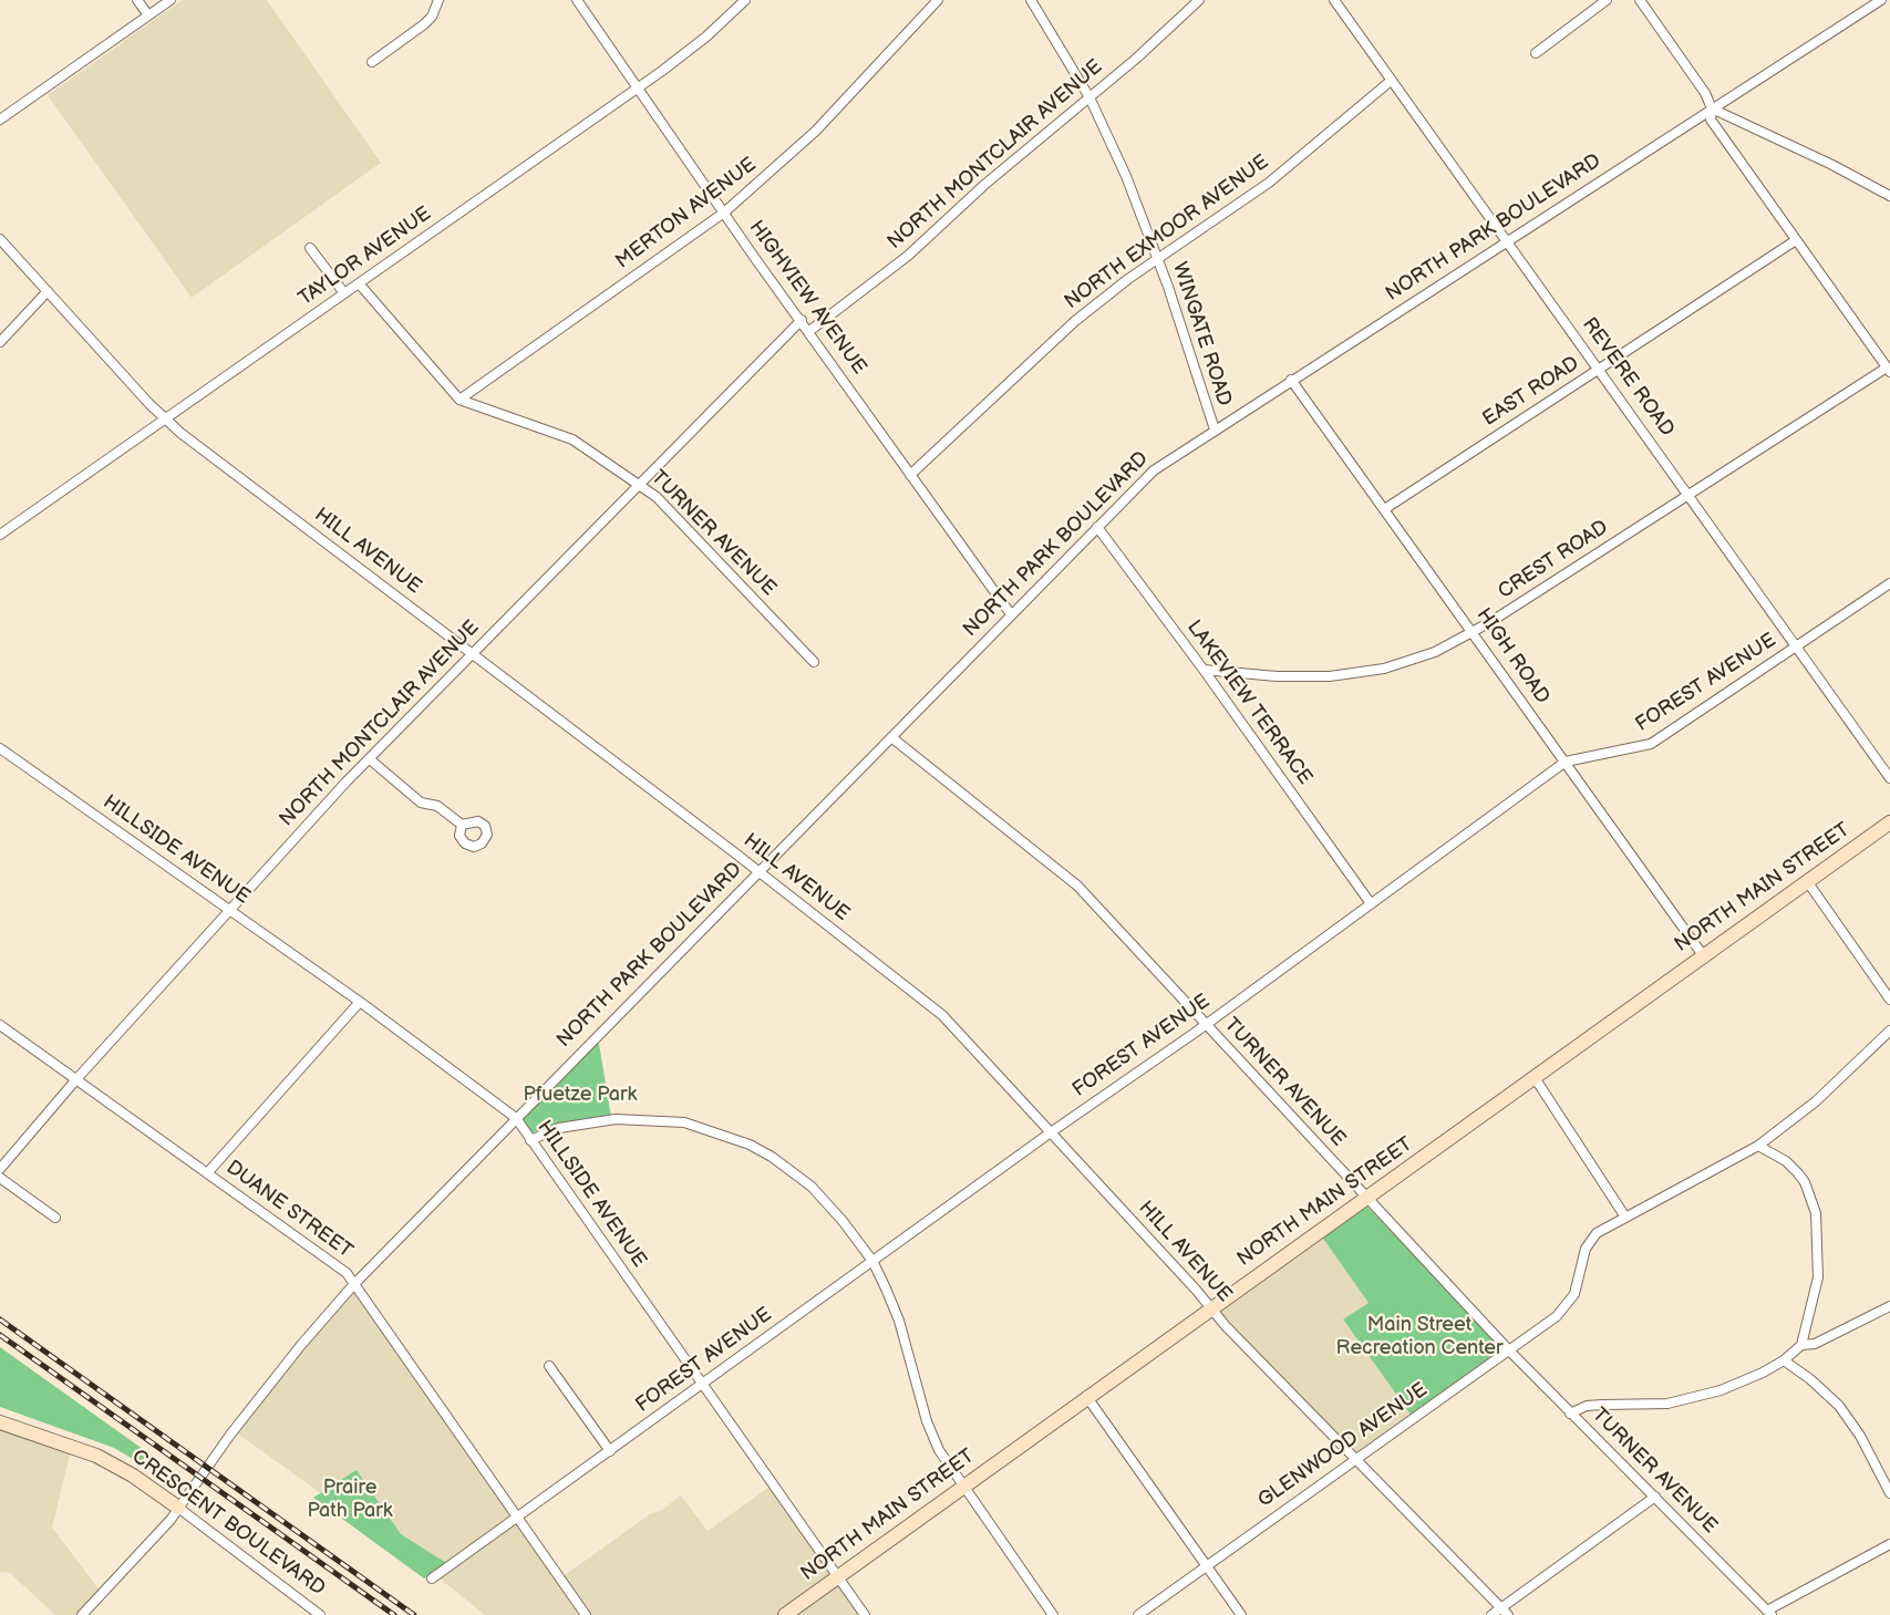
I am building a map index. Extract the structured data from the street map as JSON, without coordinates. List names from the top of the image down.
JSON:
{
  "streets": {
    "street": [
      "NORTH MONTCLAIR AVENUE",
      "MERTON AVENUE",
      "NORTH PARK BOULEVARD",
      "NORTH EXMOOR AVENUE",
      "TAYLOR AVENUE",
      "HIGHVIEW AVENUE",
      "WINGATE ROAD",
      "REVERE ROAD",
      "EAST ROAD",
      "TURNER AVENUE",
      "HILL AVENUE",
      "CREST ROAD",
      "HIGH ROAD",
      "FOREST AVENUE",
      "LAKEVIEW TERRACE",
      "HILLSIDE AVENUE",
      "NORTH MAIN STREET",
      "DUANE STREET",
      "GLENWOOD AVENUE",
      "CRESCENT BOULEVARD"
    ]
  },
  "crossings": [
    ["NORTH MONTCLAIR AVENUE", "HIGHVIEW AVENUE"],
    ["NORTH MONTCLAIR AVENUE", "WINGATE ROAD"],
    ["NORTH MONTCLAIR AVENUE", "TURNER AVENUE"],
    ["NORTH MONTCLAIR AVENUE", "HILL AVENUE"],
    ["NORTH MONTCLAIR AVENUE", "HILLSIDE AVENUE"],
    ["NORTH MONTCLAIR AVENUE", "DUANE STREET"],
    ["MERTON AVENUE", "HIGHVIEW AVENUE"],
    ["MERTON AVENUE", "TURNER AVENUE"],
    ["NORTH PARK BOULEVARD", "HIGHVIEW AVENUE"],
    ["NORTH PARK BOULEVARD", "WINGATE ROAD"],
    ["NORTH PARK BOULEVARD", "REVERE ROAD"],
    ["NORTH PARK BOULEVARD", "TURNER AVENUE"],
    ["NORTH PARK BOULEVARD", "HILL AVENUE"],
    ["NORTH PARK BOULEVARD", "HIGH ROAD"],
    ["NORTH PARK BOULEVARD", "LAKEVIEW TERRACE"],
    ["NORTH PARK BOULEVARD", "HILLSIDE AVENUE"],
    ["NORTH PARK BOULEVARD", "DUANE STREET"],
    ["NORTH EXMOOR AVENUE", "HIGHVIEW AVENUE"],
    ["NORTH EXMOOR AVENUE", "WINGATE ROAD"],
    ["NORTH EXMOOR AVENUE", "REVERE ROAD"],
    ["TAYLOR AVENUE", "HIGHVIEW AVENUE"],
    ["TAYLOR AVENUE", "TURNER AVENUE"],
    ["TAYLOR AVENUE", "HILL AVENUE"],
    ["REVERE ROAD", "EAST ROAD"],
    ["REVERE ROAD", "CREST ROAD"],
    ["REVERE ROAD", "FOREST AVENUE"],
    ["EAST ROAD", "HIGH ROAD"],
    ["TURNER AVENUE", "FOREST AVENUE"],
    ["TURNER AVENUE", "NORTH MAIN STREET"],
    ["TURNER AVENUE", "GLENWOOD AVENUE"],
    ["HILL AVENUE", "FOREST AVENUE"],
    ["HILL AVENUE", "NORTH MAIN STREET"],
    ["HILL AVENUE", "GLENWOOD AVENUE"],
    ["CREST ROAD", "HIGH ROAD"],
    ["CREST ROAD", "LAKEVIEW TERRACE"],
    ["HIGH ROAD", "FOREST AVENUE"],
    ["HIGH ROAD", "NORTH MAIN STREET"],
    ["FOREST AVENUE", "LAKEVIEW TERRACE"],
    ["FOREST AVENUE", "HILLSIDE AVENUE"],
    ["FOREST AVENUE", "DUANE STREET"],
    ["HILLSIDE AVENUE", "NORTH MAIN STREET"]
  ],
  "parks": ["Pfuetze Park", "Main Street Recreation Center", "Praire Path Park"]
}
